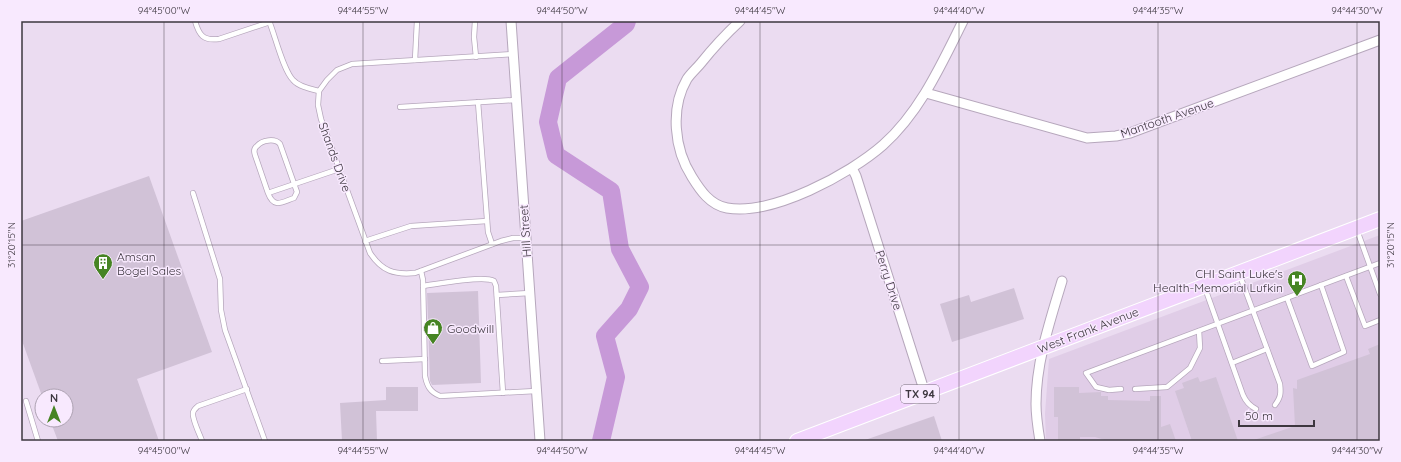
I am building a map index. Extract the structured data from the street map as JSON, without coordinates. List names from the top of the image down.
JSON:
{
  "streets": {
    "main road": ["West Frank Avenue", "TX 94"],
    "street": ["Mantooth Avenue", "Hill Street", "Perry Drive"],
    "lane": ["Shands Drive"]
  },
  "crossings": [
    ["Shands Drive", "Hill Street"],
    ["Perry Drive", "West Frank Avenue"]
  ],
  "places": {
    "building": ["Amsan Bogel Sales"],
    "hospital": ["CHI Saint Luke's Health-Memorial Lufkin"],
    "shop": ["Goodwill"]
  },
  "scale_bar": "50 m",
  "north": "top",
  "coordinates": [
    "94°45'00\"W",
    "94°44'55\"W",
    "94°44'50\"W",
    "94°44'45\"W",
    "94°44'40\"W",
    "94°44'35\"W",
    "94°44'30\"W",
    "31°20'15\"N"
  ]
}
